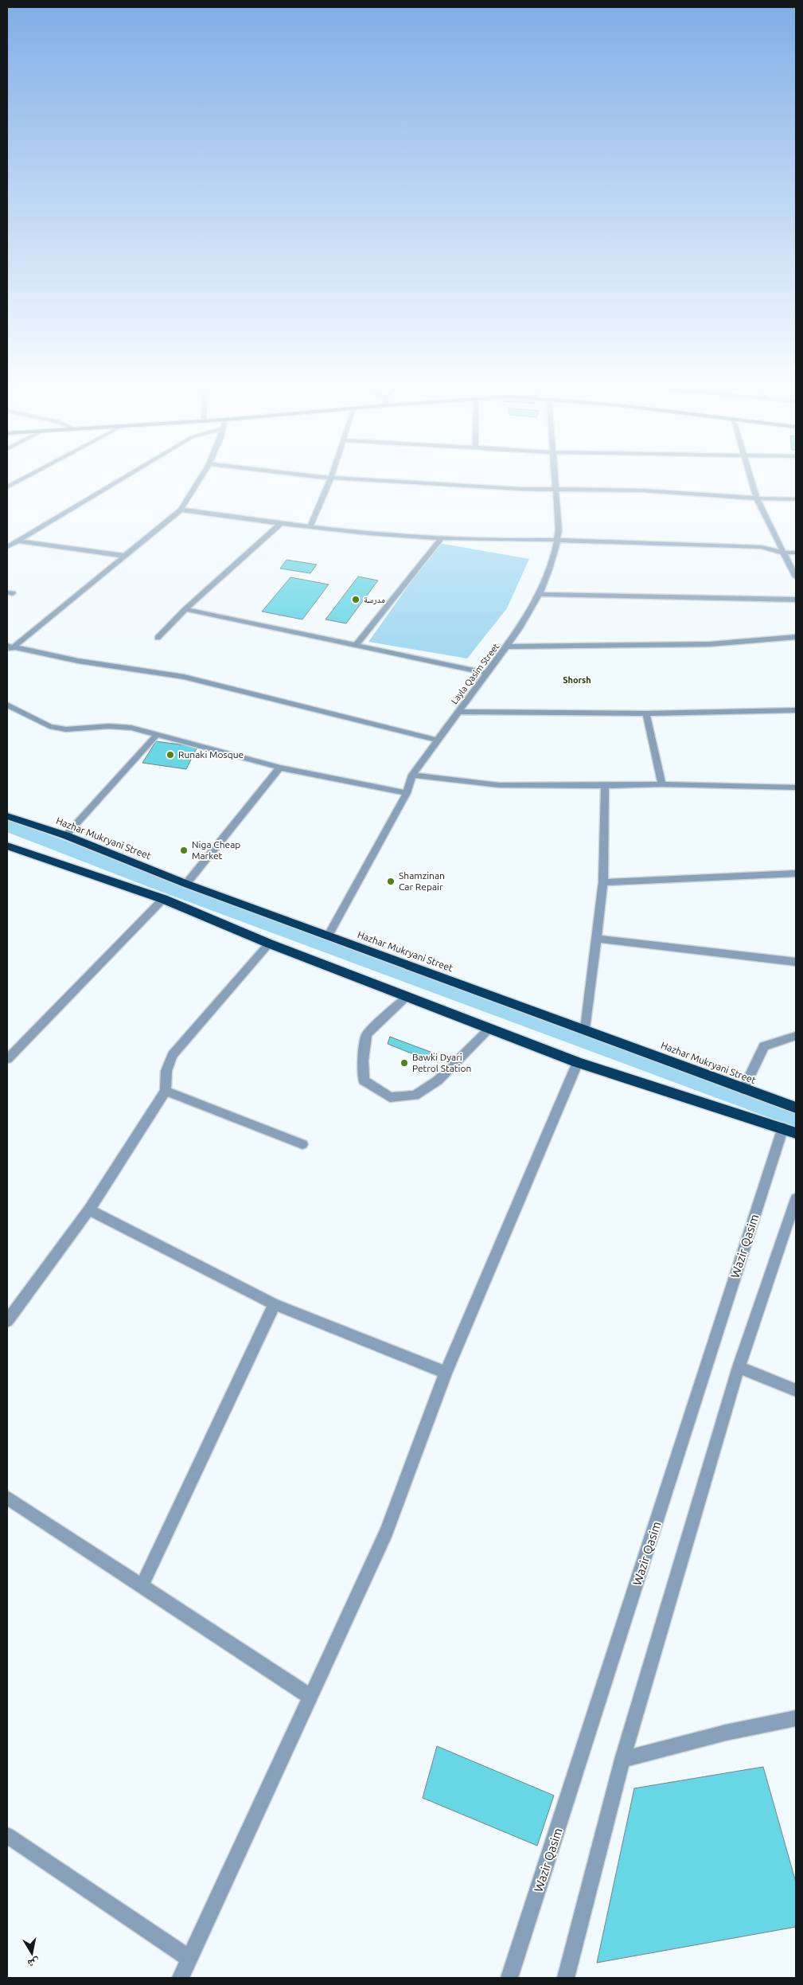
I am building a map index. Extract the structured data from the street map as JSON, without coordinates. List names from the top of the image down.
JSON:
{
  "streets": {
    "highway": ["Hazhar Mukryani Street"],
    "street": ["Layla Qasim Street", "Wazir Qasim"]
  },
  "crossings": [
    ["Layla Qasim Street", "Hazhar Mukryani Street"]
  ],
  "districts": ["Shorsh"],
  "places": [
    "مدرسة",
    "Runaki Mosque",
    "Niga Cheap Market",
    "Shamzinan Car Repair",
    "Bawki Dyari Petrol Station"
  ],
  "north": "bottom"
}
